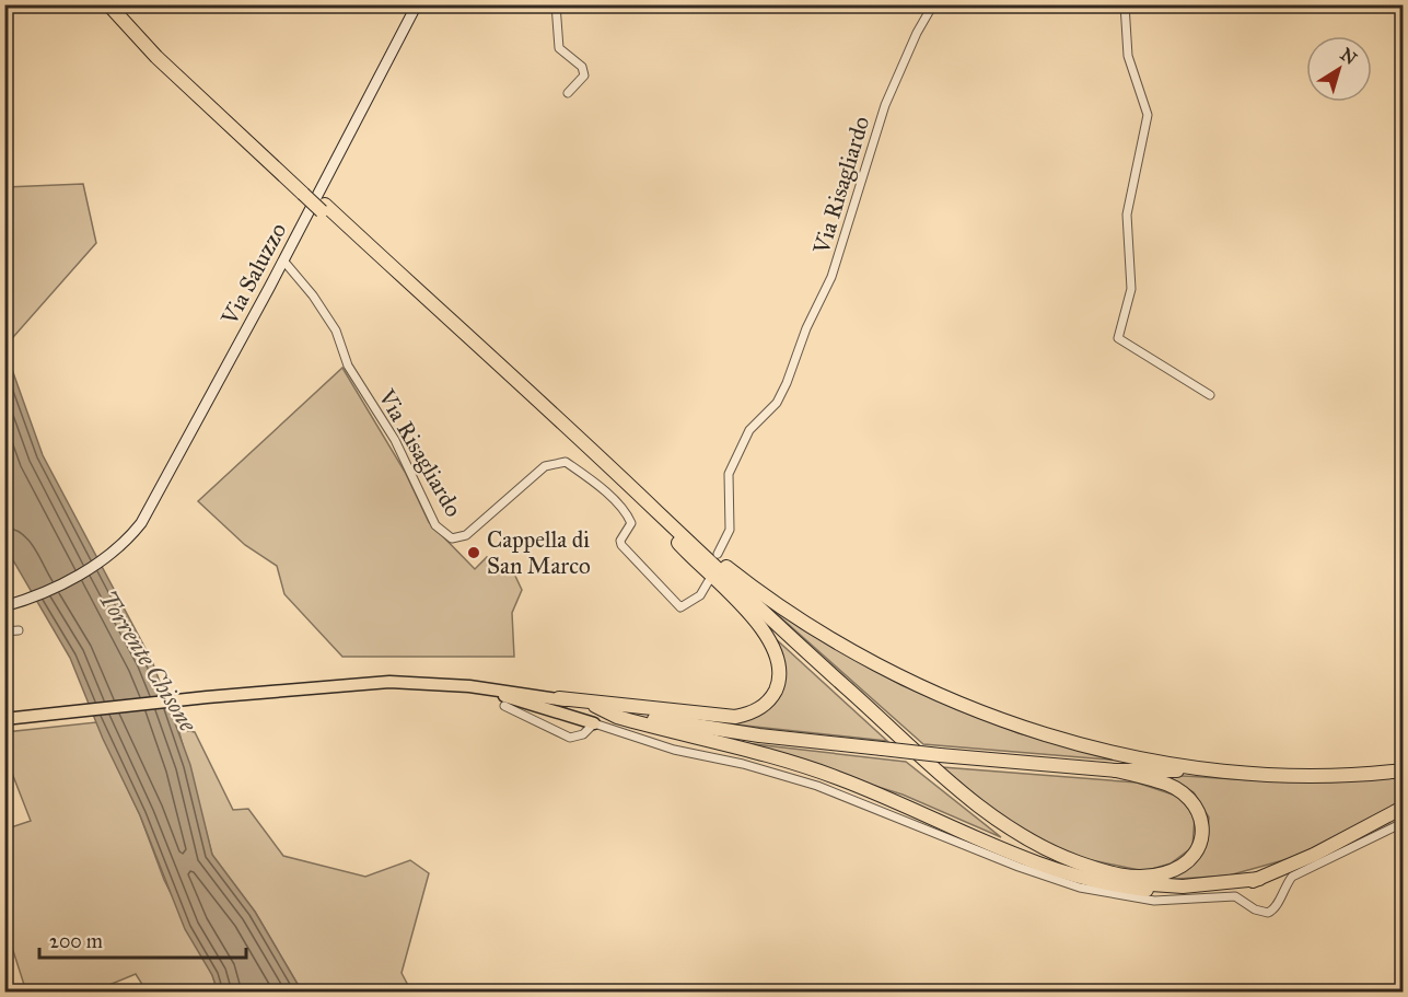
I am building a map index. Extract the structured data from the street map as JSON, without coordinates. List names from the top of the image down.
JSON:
{
  "streets": {
    "main road": ["Via Saluzzo"],
    "street": ["Via Risagliardo"]
  },
  "crossings": [
    ["Via Risagliardo", "Via Saluzzo"]
  ],
  "water": ["Torrente Chisone"],
  "places": ["Cappella di San Marco"],
  "scale_bar": "200 m",
  "north": "top right"
}
